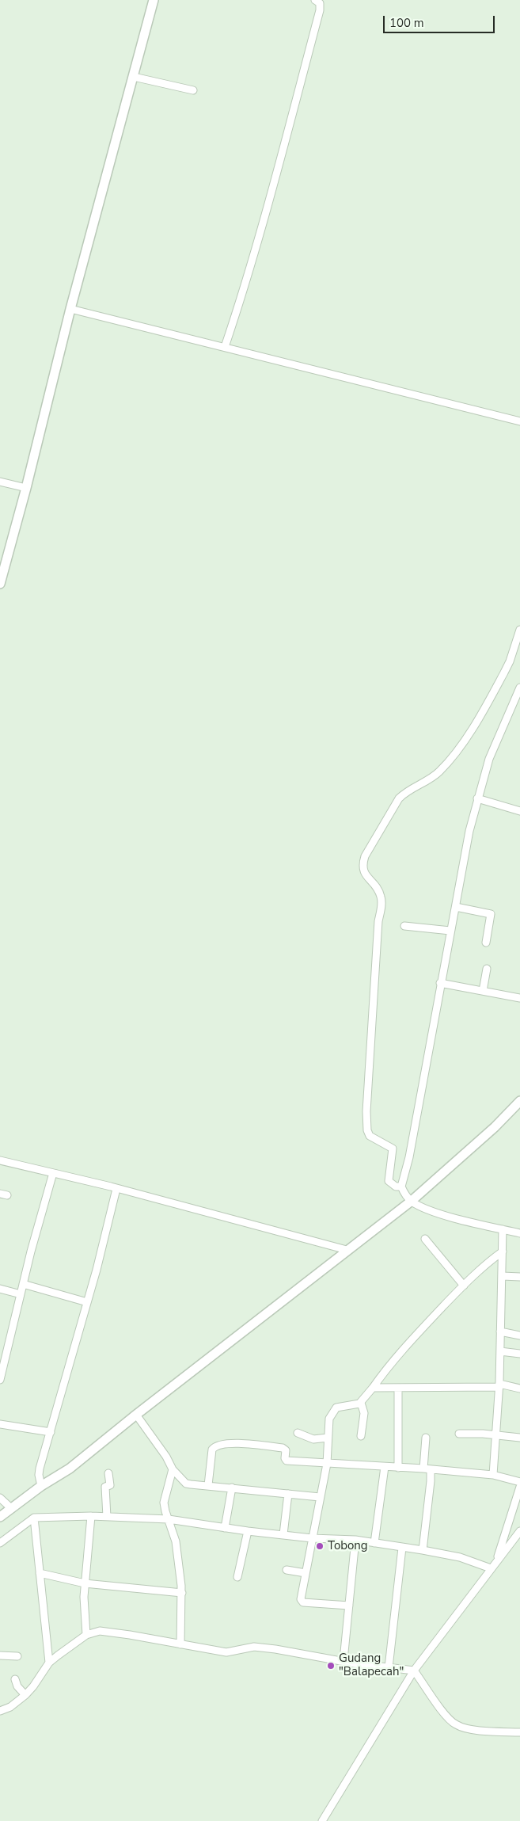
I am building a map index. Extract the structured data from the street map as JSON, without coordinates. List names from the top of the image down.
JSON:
{
  "places": ["Tobong", "Gudang \"Balapecah\""],
  "scale_bar": "100 m"
}
